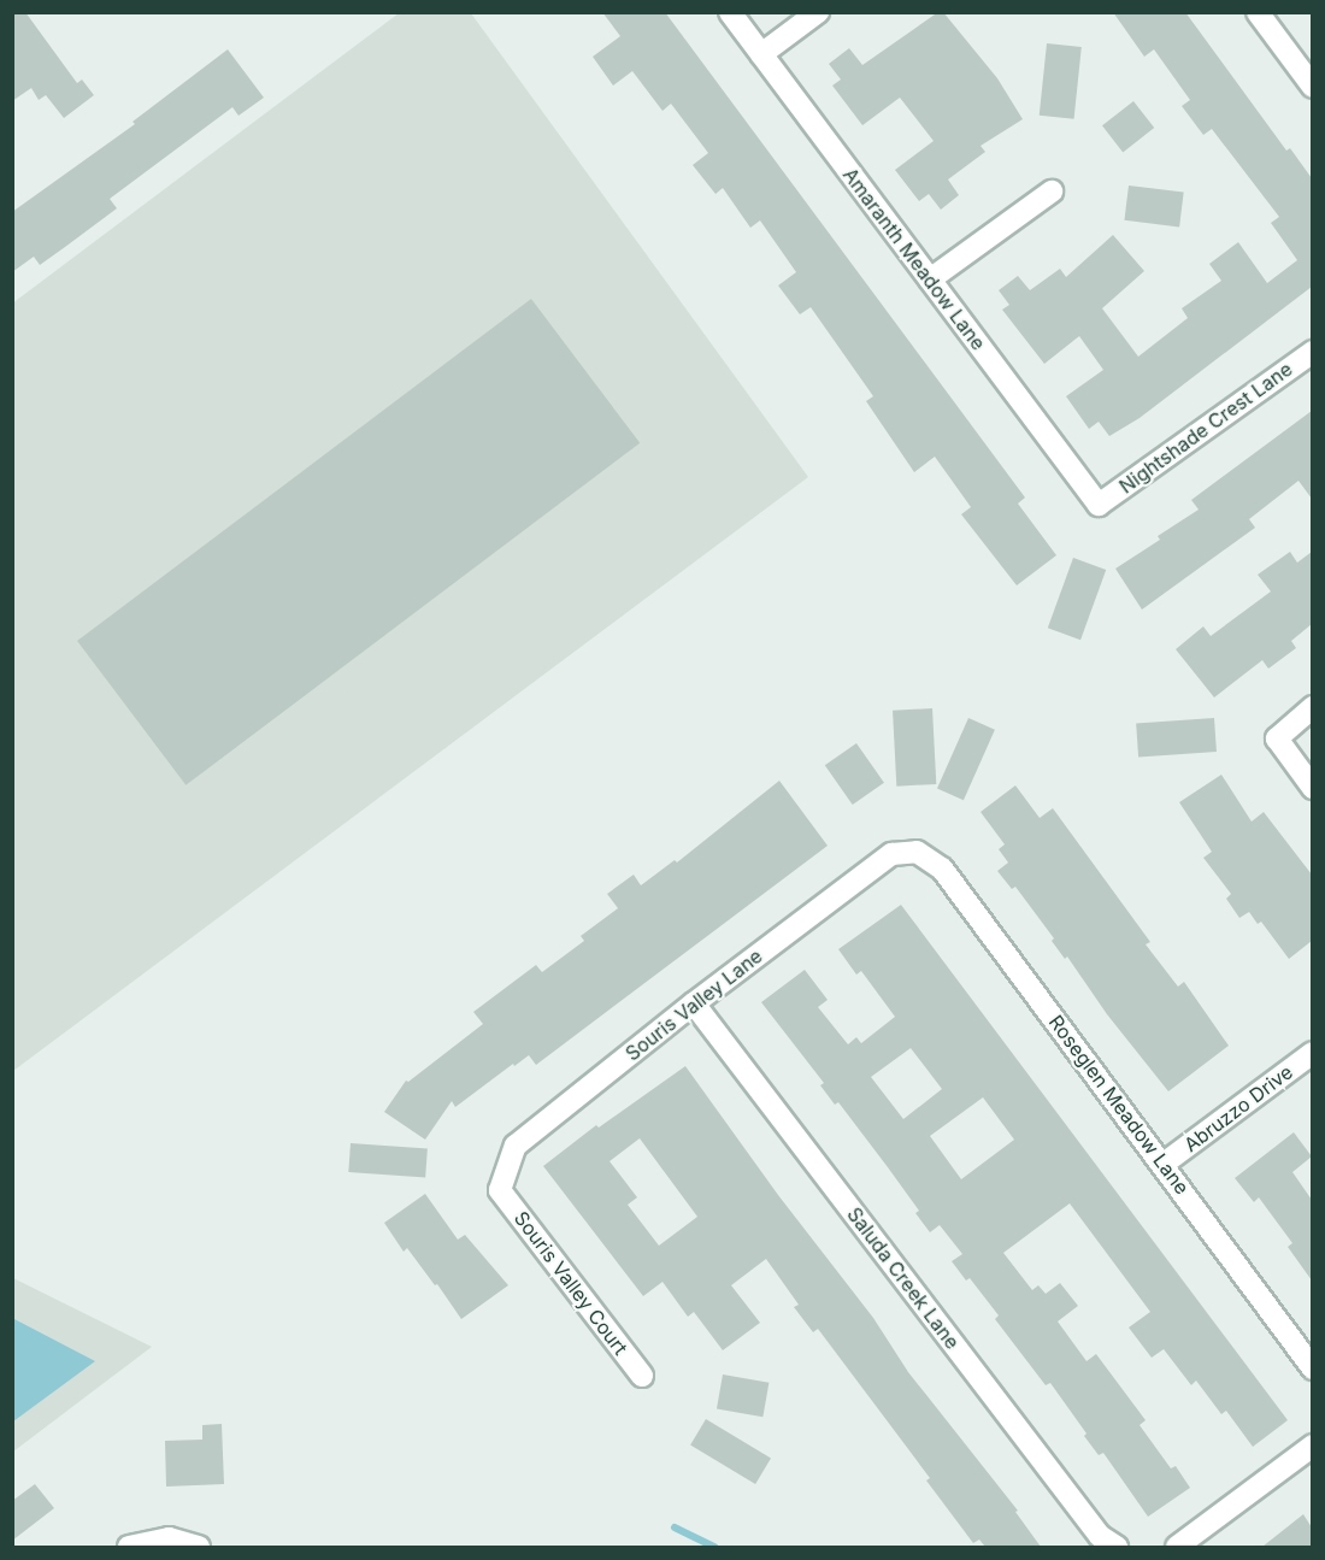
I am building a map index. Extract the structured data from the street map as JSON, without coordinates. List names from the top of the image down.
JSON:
{
  "streets": {
    "street": [
      "Amaranth Meadow Lane",
      "Nightshade Crest Lane",
      "Souris Valley Lane",
      "Roseglen Meadow Lane",
      "Abruzzo Drive",
      "Saluda Creek Lane",
      "Souris Valley Court"
    ]
  },
  "crossings": [
    ["Amaranth Meadow Lane", "Nightshade Crest Lane"],
    ["Souris Valley Lane", "Roseglen Meadow Lane"],
    ["Souris Valley Lane", "Saluda Creek Lane"],
    ["Souris Valley Lane", "Souris Valley Court"],
    ["Roseglen Meadow Lane", "Abruzzo Drive"]
  ]
}
